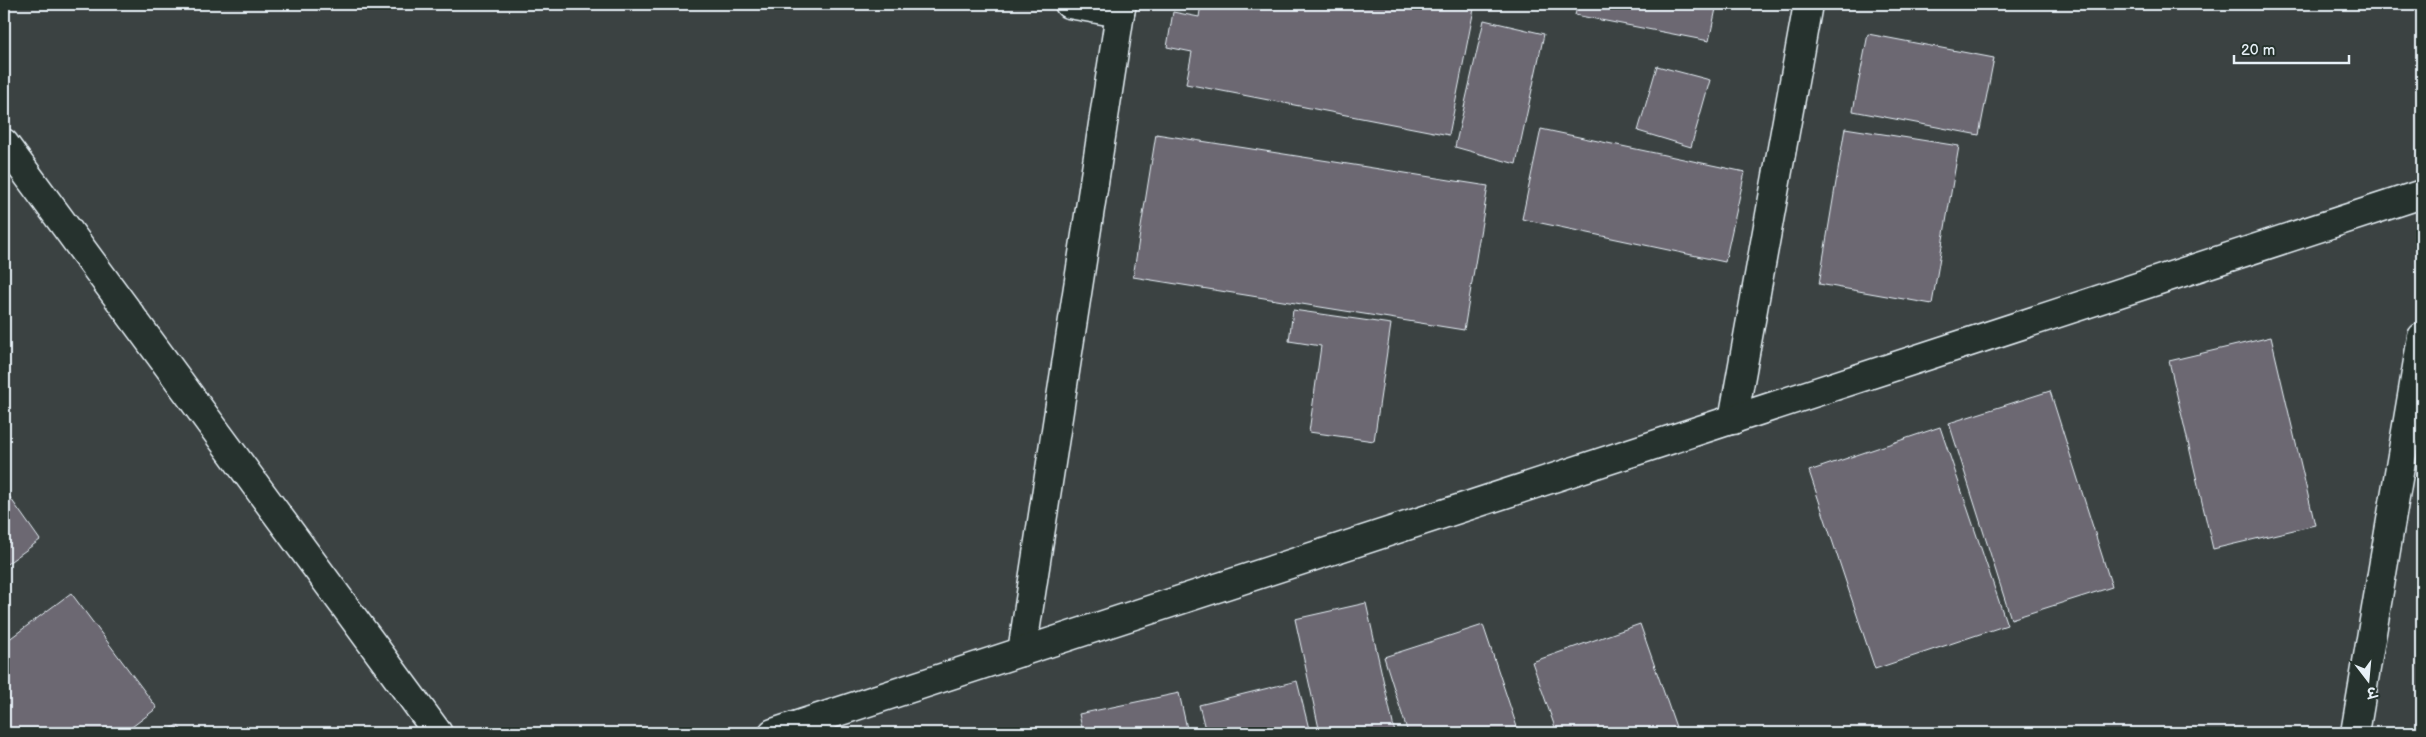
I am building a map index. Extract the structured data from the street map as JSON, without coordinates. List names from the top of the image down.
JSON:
{
  "scale_bar": "20 m",
  "north": "bottom"
}
